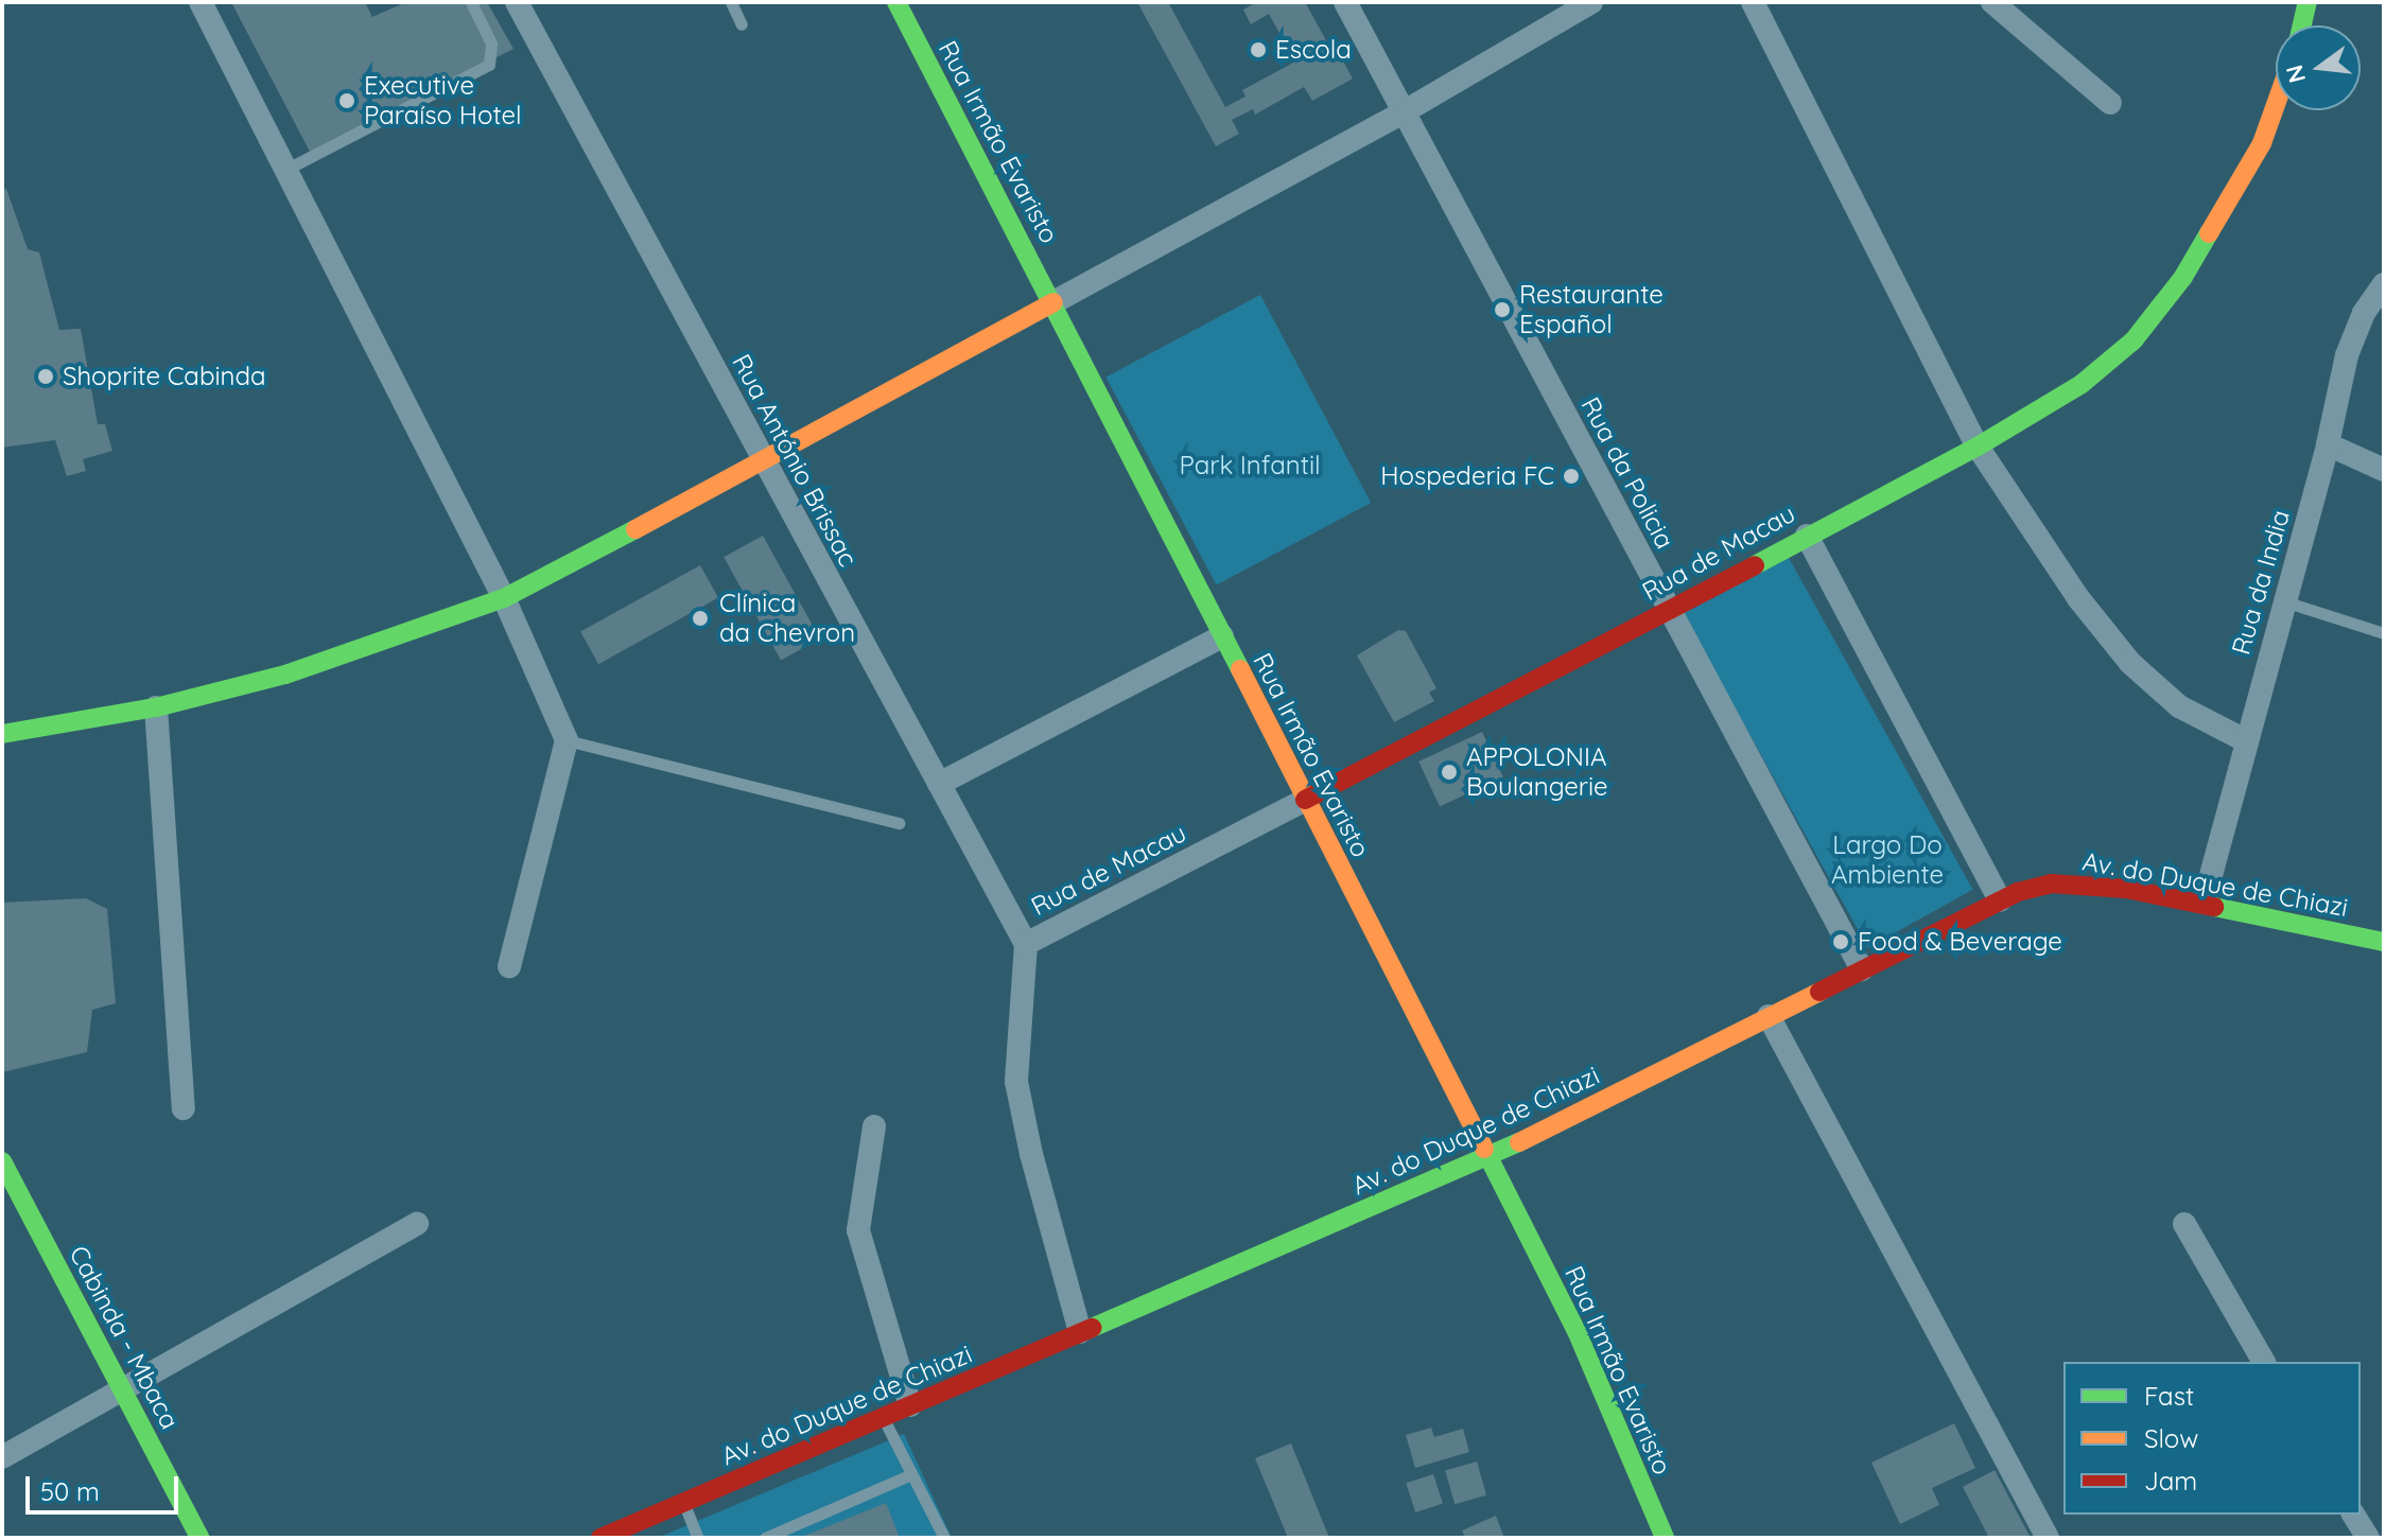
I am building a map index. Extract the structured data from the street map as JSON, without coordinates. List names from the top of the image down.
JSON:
{
  "streets": {
    "street": [
      "Rua Irmão Evaristo",
      "Rua António Brissac",
      "Rua da Policia",
      "Rua de Macau",
      "Rua da India",
      "Av. do Duque de Chiazi",
      "Cabinda - Mbaca"
    ]
  },
  "crossings": [
    ["Rua Irmão Evaristo", "Rua de Macau"],
    ["Rua Irmão Evaristo", "Av. do Duque de Chiazi"],
    ["Rua António Brissac", "Rua de Macau"],
    ["Rua da Policia", "Rua de Macau"],
    ["Rua da Policia", "Av. do Duque de Chiazi"],
    ["Rua da India", "Av. do Duque de Chiazi"]
  ],
  "parks": ["Park Infantil", "Largo Do Ambiente"],
  "places": [
    "Escola",
    "Executive Paraíso Hotel",
    "Restaurante Español",
    "Shoprite Cabinda",
    "Hospederia FC",
    "Clínica da Chevron",
    "APPOLONIA Boulangerie",
    "Food & Beverage"
  ],
  "legend": ["Fast", "Slow", "Jam"],
  "scale_bar": "50 m",
  "north": "left"
}
